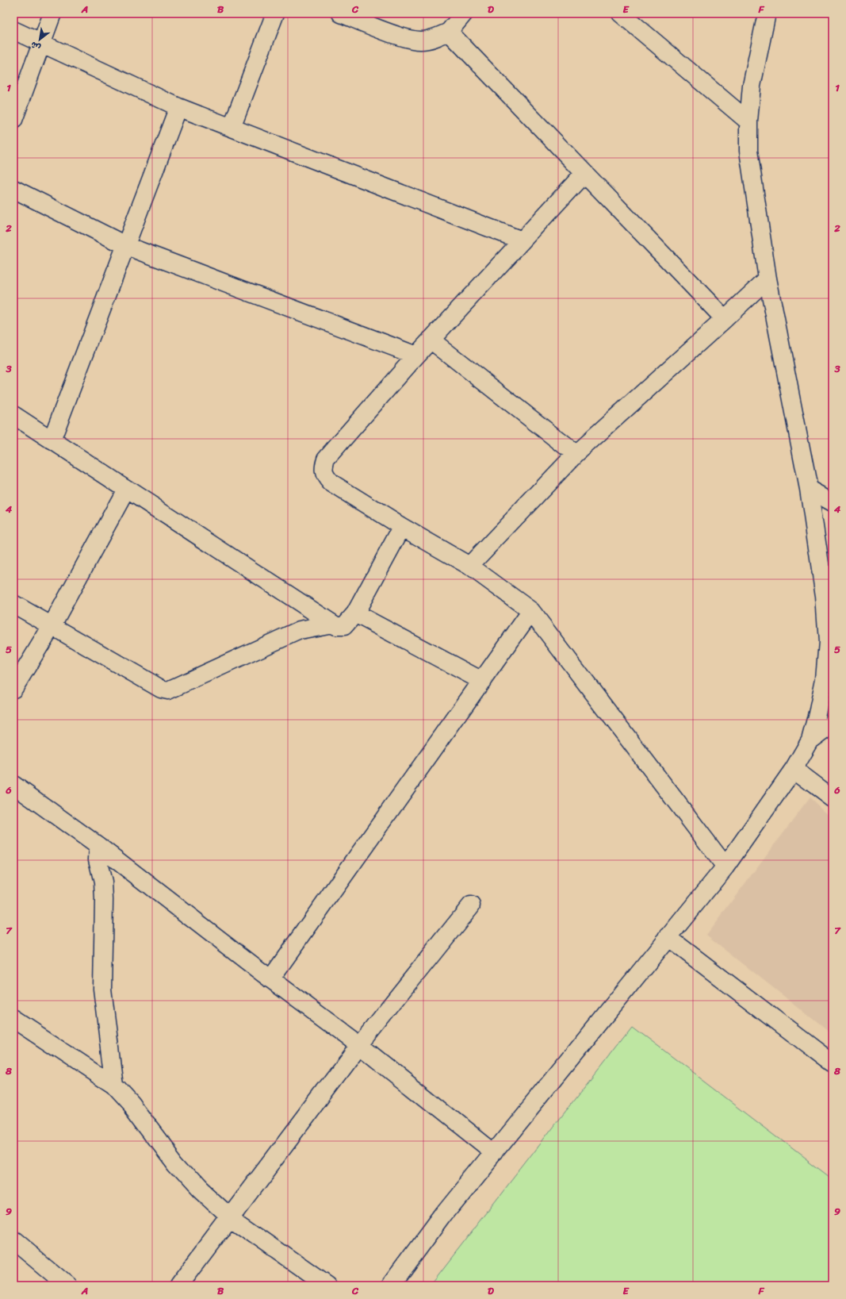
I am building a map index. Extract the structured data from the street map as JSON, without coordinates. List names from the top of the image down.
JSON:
{
  "north": "bottom left",
  "grid": {
    "columns": [
      "A",
      "B",
      "C",
      "D",
      "E",
      "F"
    ],
    "rows": [
      "1",
      "2",
      "3",
      "4",
      "5",
      "6",
      "7",
      "8",
      "9"
    ]
  }
}
